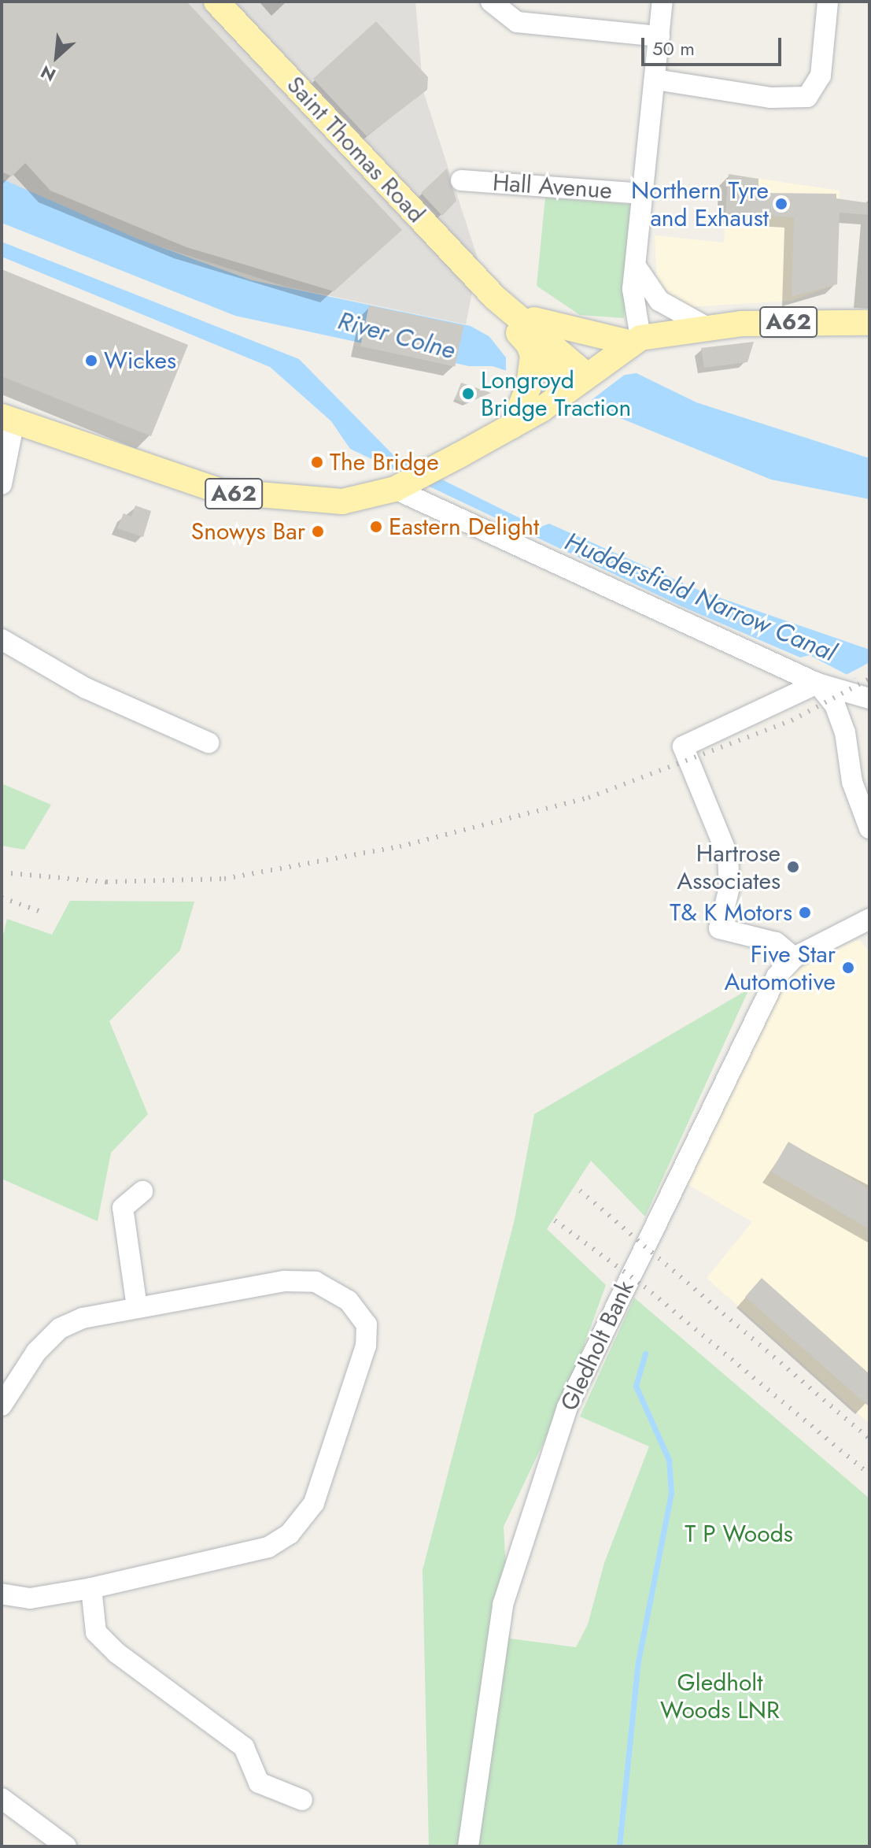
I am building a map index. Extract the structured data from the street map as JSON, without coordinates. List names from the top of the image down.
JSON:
{
  "streets": {
    "main road": ["Saint Thomas Road", "A62"],
    "street": ["Hall Avenue", "Gledholt Bank"]
  },
  "crossings": [
    ["Saint Thomas Road", "A62"]
  ],
  "water": ["River Colne", "Huddersfield Narrow Canal"],
  "parks": ["T P Woods", "Gledholt Woods LNR"],
  "places": [
    "Northern Tyre and Exhaust",
    "Wickes",
    "Longroyd Bridge Traction",
    "The Bridge",
    "Eastern Delight",
    "Snowys Bar",
    "Hartrose Associates",
    "T& K Motors",
    "Five Star Automotive"
  ],
  "scale_bar": "50 m",
  "north": "bottom left"
}
